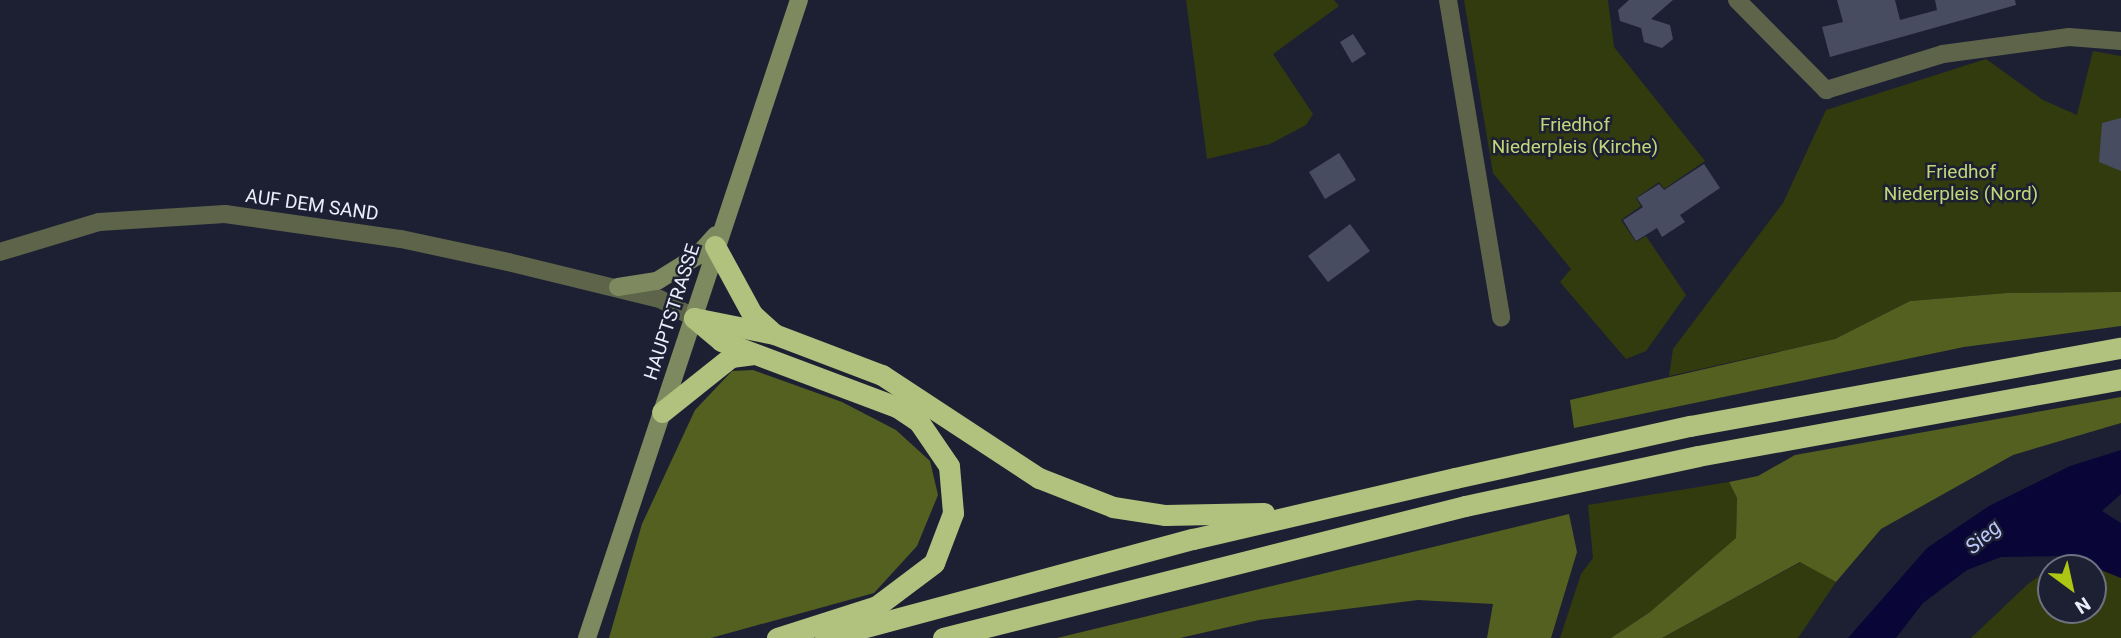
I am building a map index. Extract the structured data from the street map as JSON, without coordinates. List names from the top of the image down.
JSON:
{
  "streets": {
    "main road": ["HAUPTSTRASSE"],
    "street": ["AUF DEM SAND"]
  },
  "crossings": [
    ["AUF DEM SAND", "HAUPTSTRASSE"]
  ],
  "water": ["Sieg"],
  "parks": ["Friedhof Niederpleis (Kirche)", "Friedhof Niederpleis (Nord)"],
  "north": "bottom right"
}
